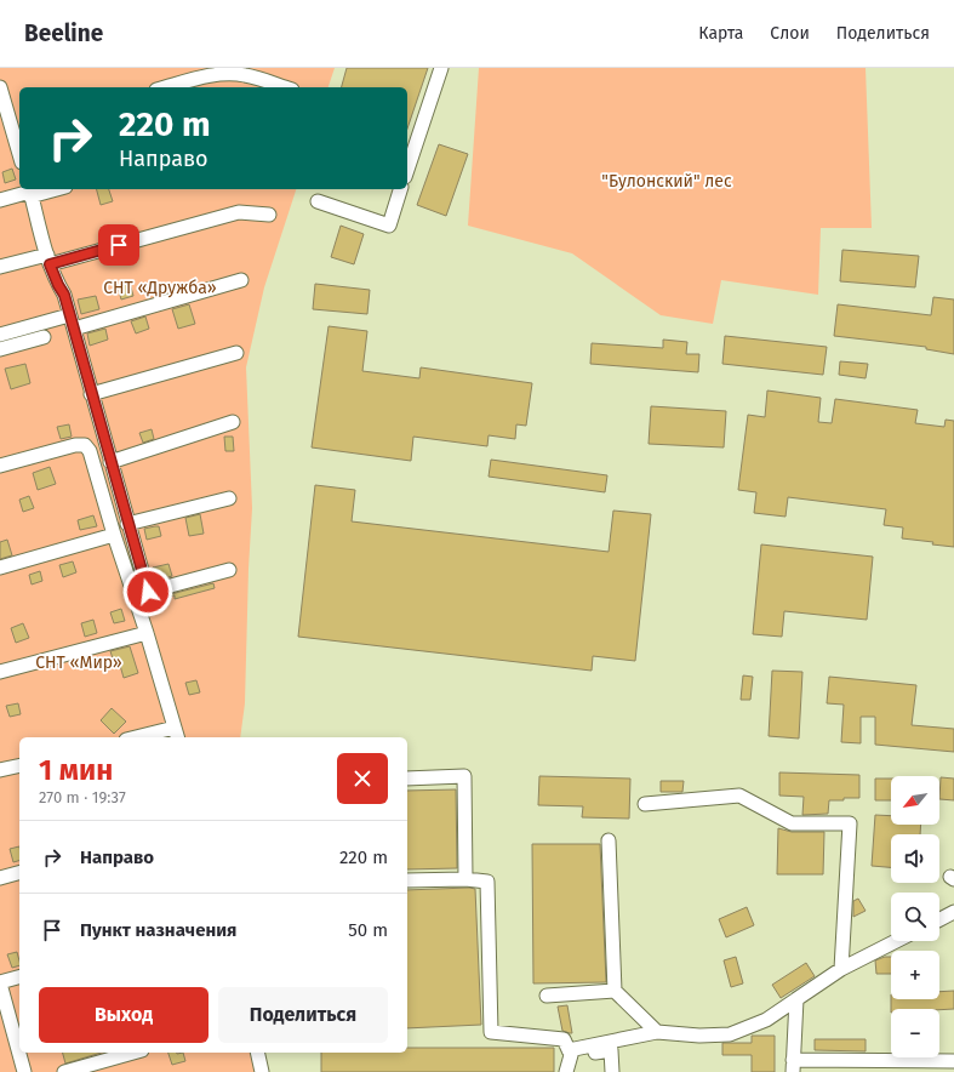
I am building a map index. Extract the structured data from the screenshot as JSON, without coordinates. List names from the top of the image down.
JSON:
{
  "parks": ["\"Булонский\" лес", "СНТ «Дружба»", "СНТ «Мир»"],
  "north": "bottom left",
  "page": {
    "header": "Beeline",
    "nav": ["Карта", "Слои", "Поделиться"],
    "turn": ["220 m", "Направо"],
    "heading": ["1 мин", "270 m · 19:37"],
    "map_buttons": ["+", "−"],
    "list": [
      {
        "name": "Направо",
        "value": "220 m"
      },
      {
        "name": "Пункт назначения",
        "value": "50 m"
      }
    ],
    "buttons": ["Выход", "Поделиться"]
  }
}
